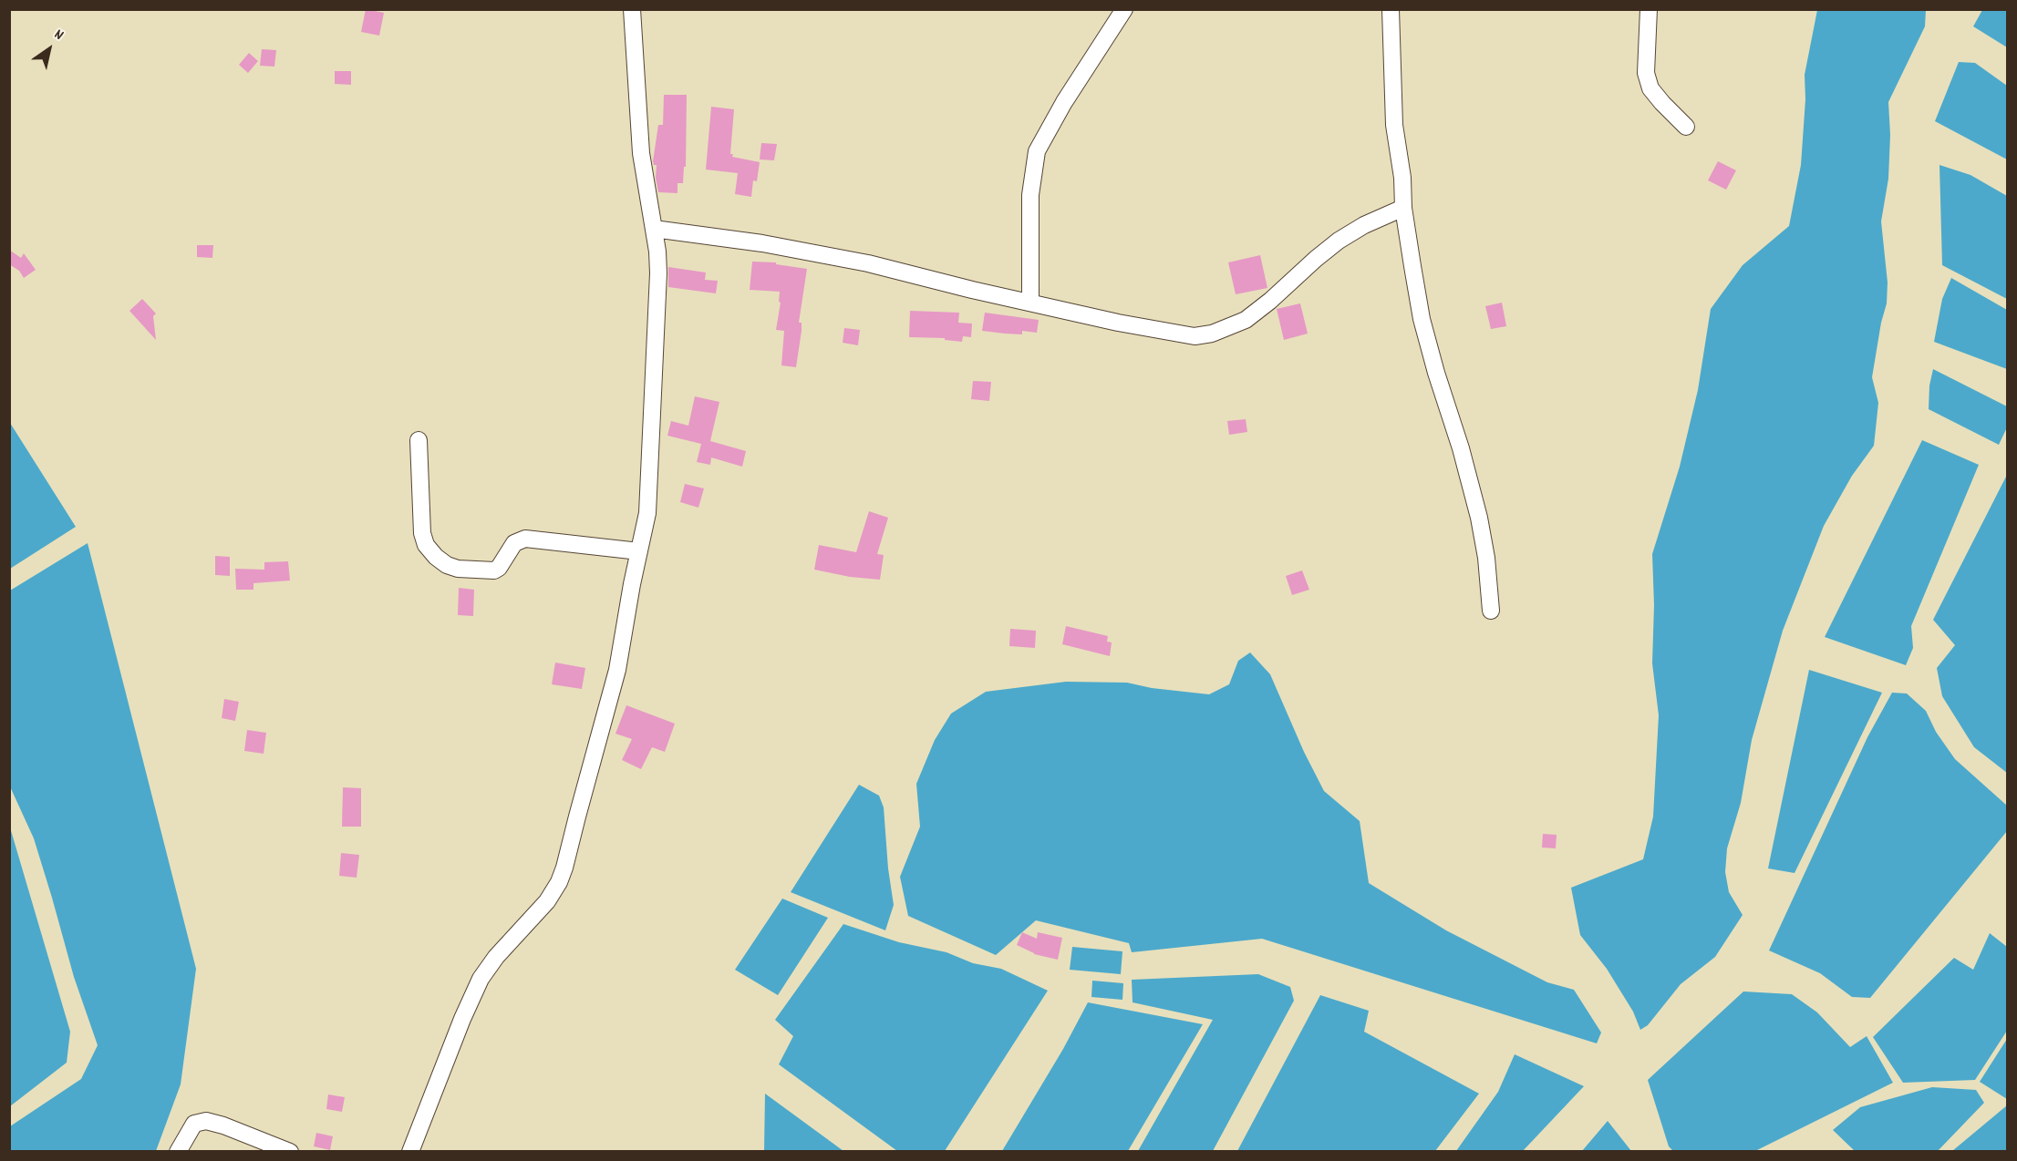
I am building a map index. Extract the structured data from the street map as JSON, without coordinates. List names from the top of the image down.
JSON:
{
  "north": "top right"
}
